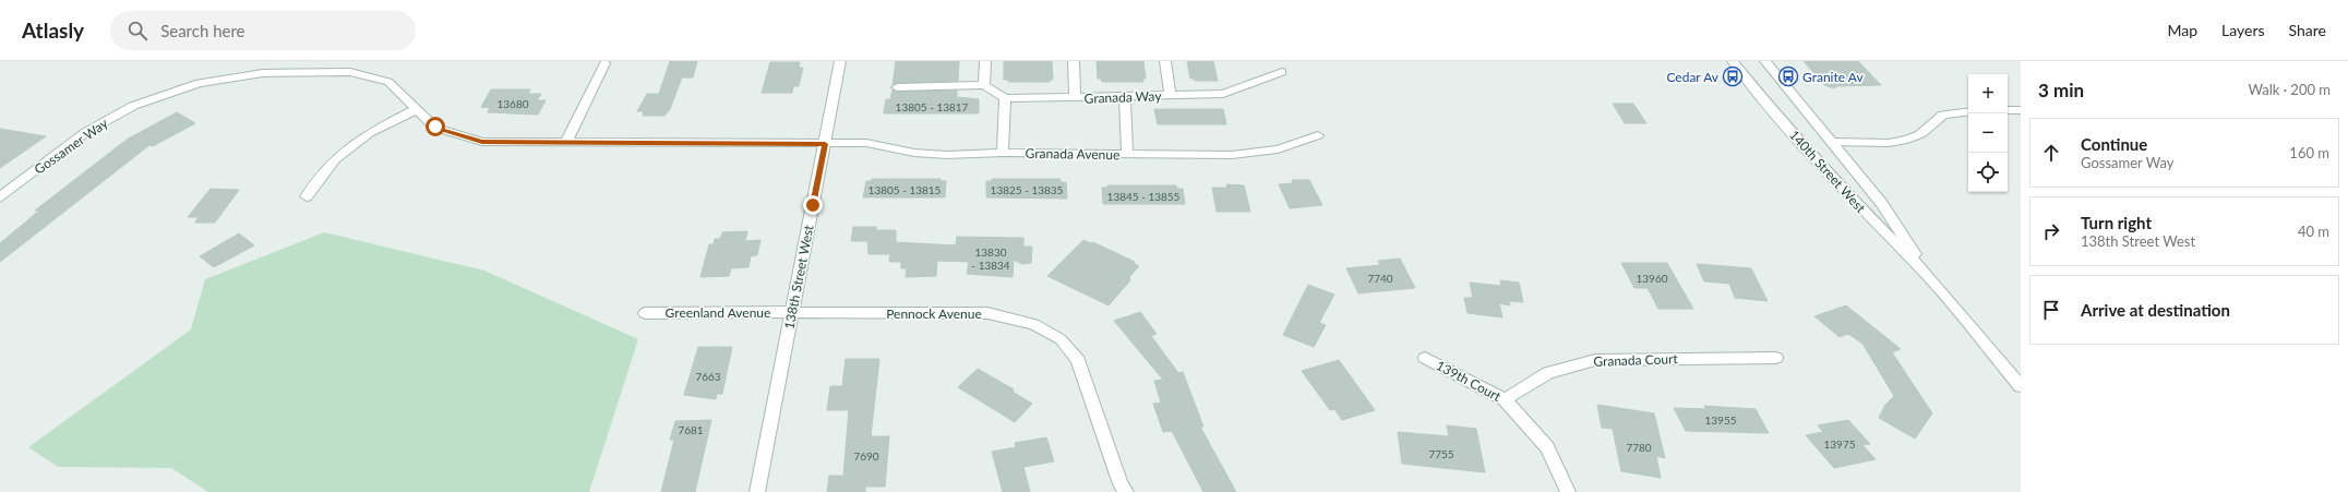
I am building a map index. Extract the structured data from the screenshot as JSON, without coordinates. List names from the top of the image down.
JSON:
{
  "streets": {
    "street": [
      "Granada Way",
      "Gossamer Way",
      "Granada Avenue",
      "140th Street West",
      "138th Street West",
      "Greenland Avenue",
      "Pennock Avenue",
      "Granada Court",
      "139th Court"
    ]
  },
  "crossings": [
    ["Gossamer Way", "Granada Avenue"],
    ["Gossamer Way", "138th Street West"],
    ["Granada Avenue", "138th Street West"],
    ["138th Street West", "Greenland Avenue"],
    ["138th Street West", "Pennock Avenue"],
    ["Greenland Avenue", "Pennock Avenue"],
    ["Granada Court", "139th Court"]
  ],
  "places": {
    "bus stop": ["Cedar Av", "Granite Av"]
  },
  "house_numbers": [
    "13680",
    "13805 - 13817",
    "13805 - 13815",
    "13825 - 13835",
    "13845 - 13855",
    "13830 - 13834",
    "7740",
    "13960",
    "7663",
    "13955",
    "7681",
    "13975",
    "7780",
    "7755",
    "7690"
  ],
  "page": {
    "header": "Atlasly",
    "search": "Search here",
    "nav": ["Map", "Layers", "Share"],
    "heading": ["3 min", "Walk · 200 m"],
    "map_buttons": ["+", "−"],
    "list": [
      ["Continue", "Gossamer Way", "160 m"],
      ["Turn right", "138th Street West", "40 m"],
      "Arrive at destination"
    ]
  }
}
